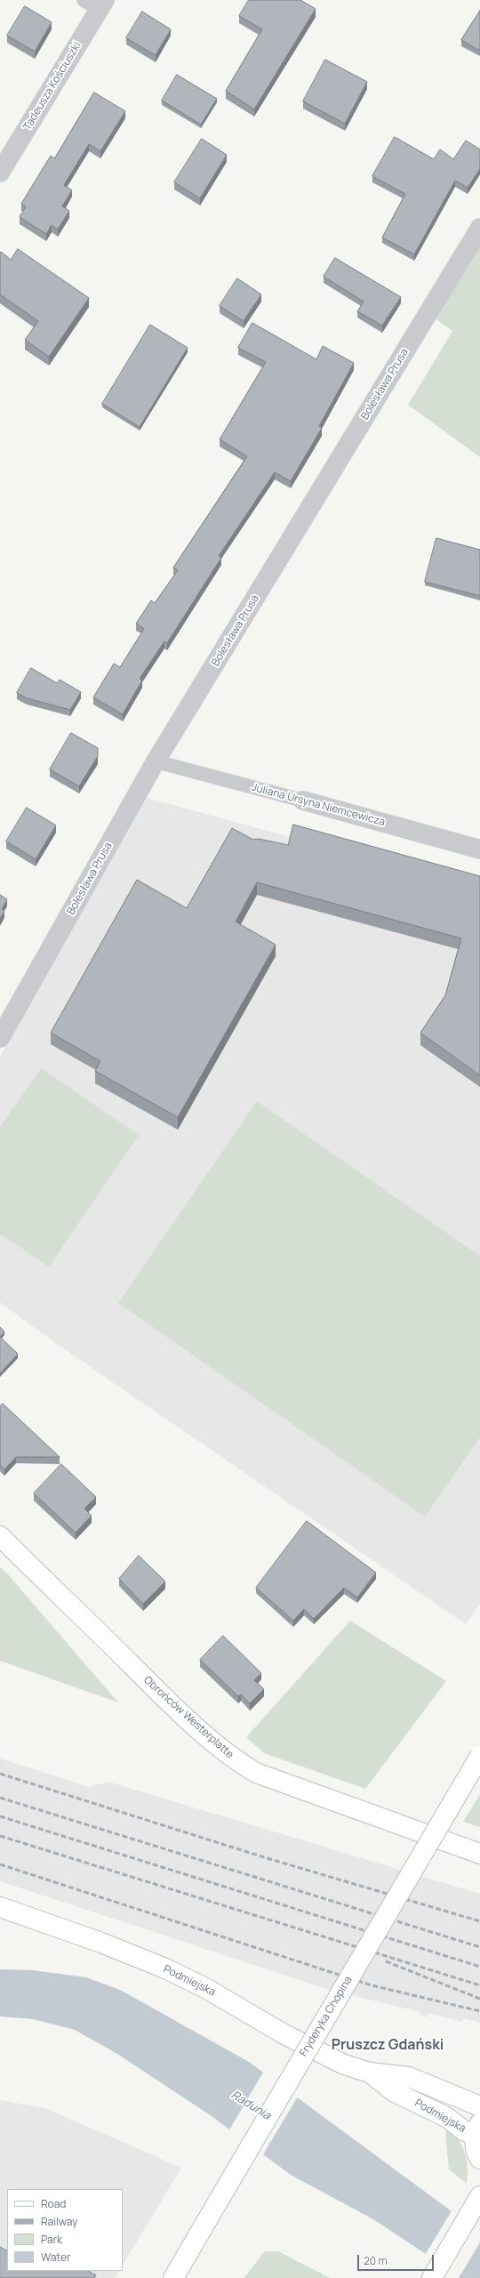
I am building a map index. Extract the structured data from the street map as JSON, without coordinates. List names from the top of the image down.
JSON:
{
  "streets": {
    "street": [
      "Tadeusza Kościuszki",
      "Bolesława Prusa",
      "Juliana Ursyna Niemcewicza",
      "Obrońców Westerplatte",
      "Podmiejska",
      "Fryderyka Chopina"
    ]
  },
  "crossings": [
    ["Bolesława Prusa", "Juliana Ursyna Niemcewicza"]
  ],
  "districts": ["Pruszcz Gdański"],
  "water": ["Radunia"],
  "legend": [
    "Road",
    "Railway",
    "Park",
    "Water"
  ],
  "scale_bar": "20 m"
}
